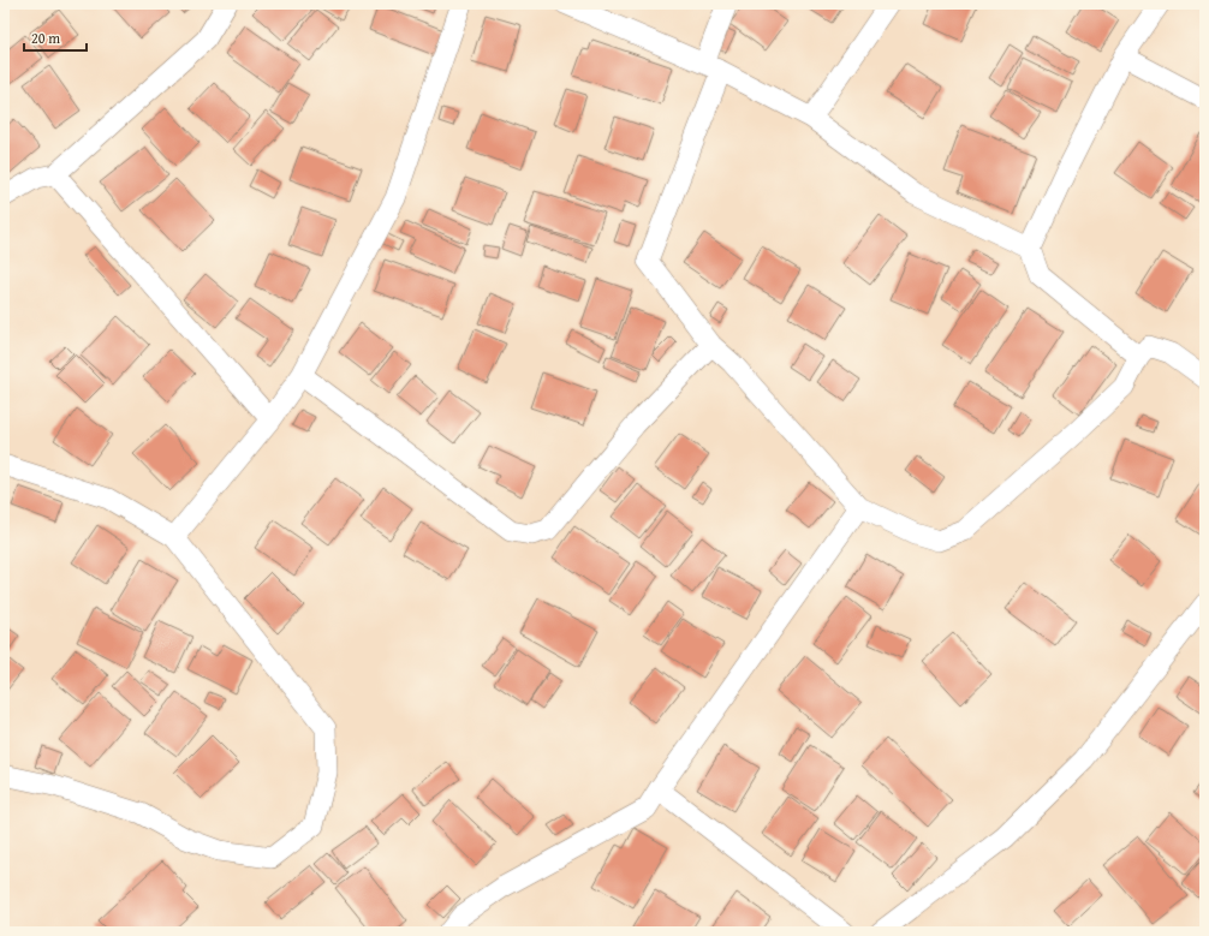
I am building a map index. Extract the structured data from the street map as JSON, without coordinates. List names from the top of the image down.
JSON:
{
  "scale_bar": "20 m"
}
